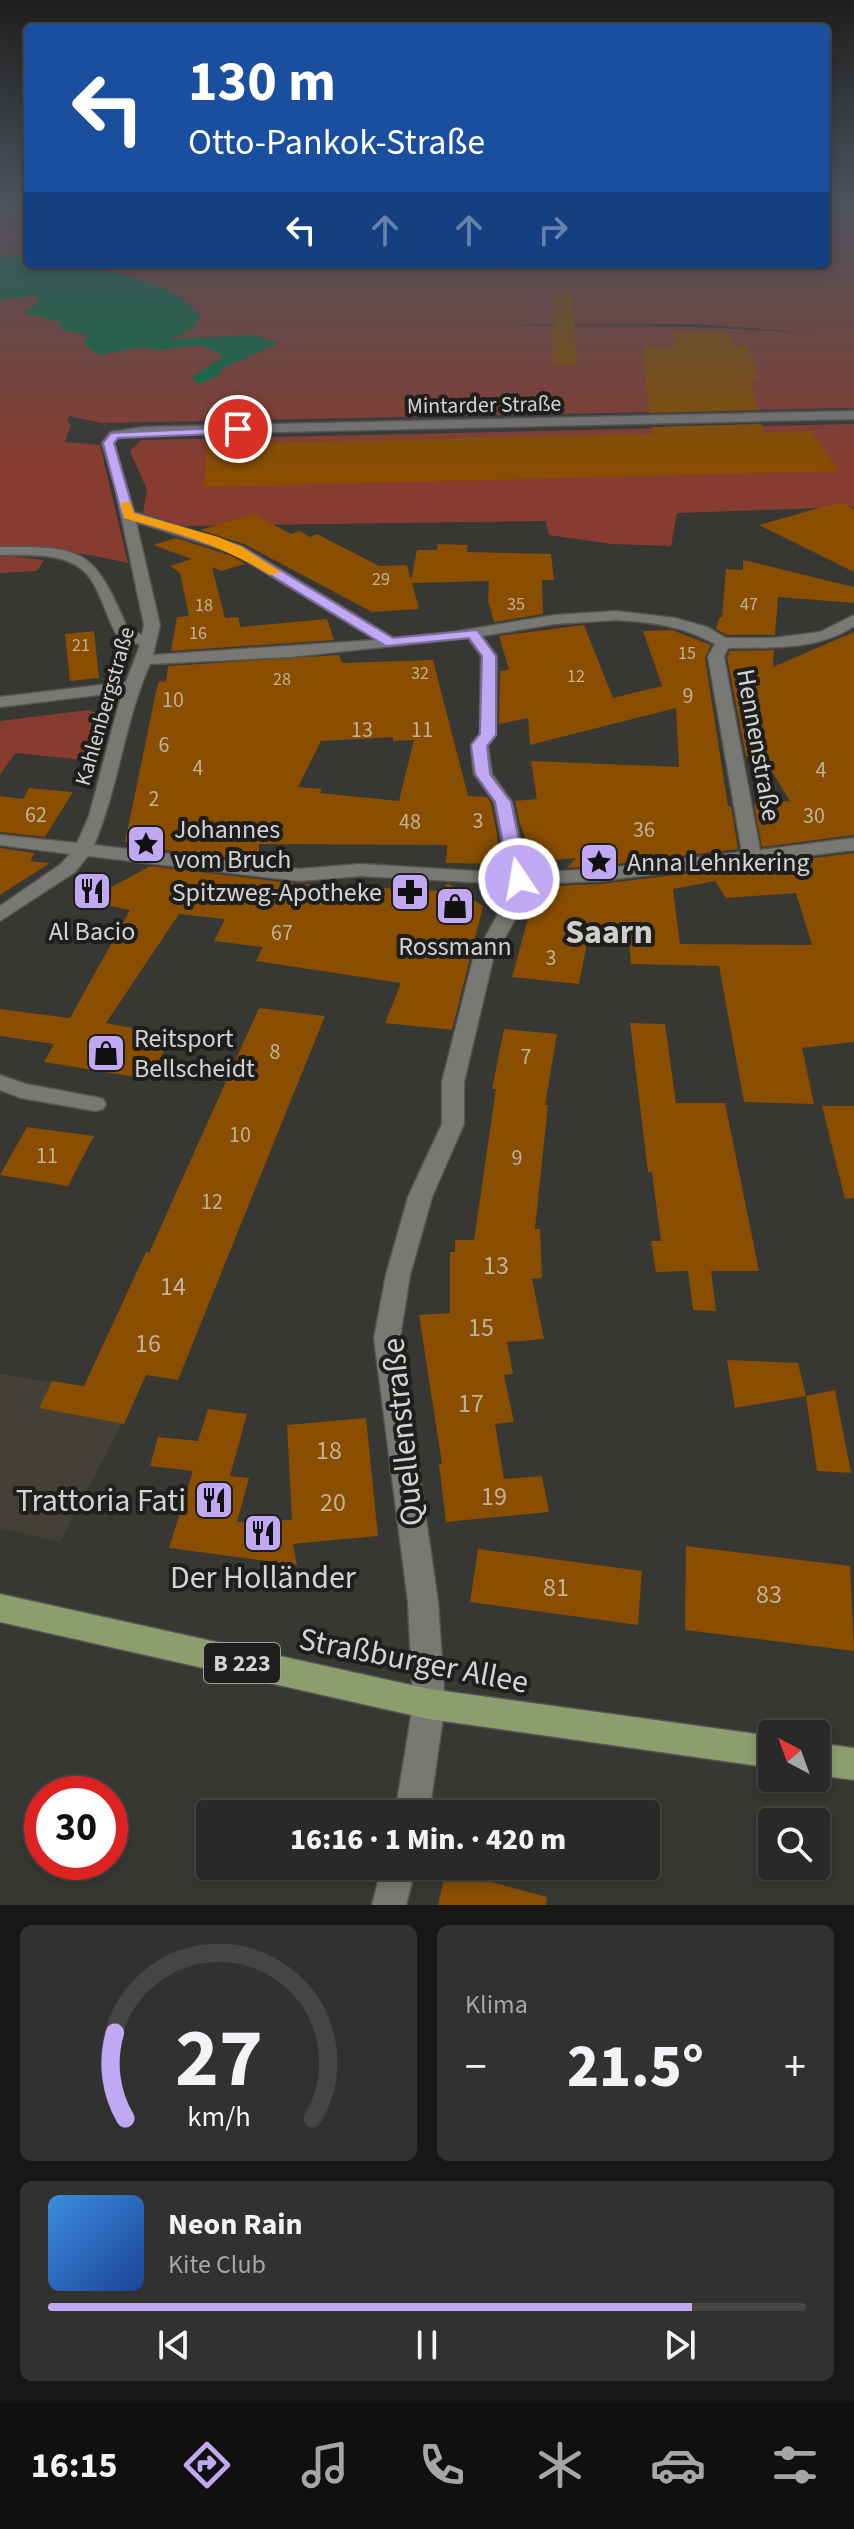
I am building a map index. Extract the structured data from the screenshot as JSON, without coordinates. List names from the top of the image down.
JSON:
{
  "streets": {
    "main road": ["Straßburger Allee", "B 223"],
    "street": [
      "Mintarder Straße",
      "Kahlenbergstraße",
      "Hennenstraße",
      "Quellenstraße"
    ]
  },
  "crossings": [
    ["Mintarder Straße", "Kahlenbergstraße"],
    ["Quellenstraße", "Straßburger Allee"]
  ],
  "districts": ["Saarn"],
  "places": {
    "place": ["Johannes vom Bruch", "Anna Lehnkering"],
    "restaurant": ["Al Bacio", "Trattoria Fati", "Der Holländer"],
    "pharmacy": ["Spitzweg-Apotheke"],
    "shop": ["Rossmann", "Reitsport Bellscheidt"]
  },
  "house_numbers": [
    "29",
    "35",
    "47",
    "18",
    "16",
    "21",
    "15",
    "32",
    "12",
    "28",
    "9",
    "10",
    "13",
    "11",
    "6",
    "4",
    "4",
    "2",
    "62",
    "30",
    "3",
    "48",
    "36",
    "67",
    "3",
    "8",
    "7",
    "10",
    "11",
    "9",
    "12",
    "13",
    "14",
    "15",
    "16",
    "17",
    "18",
    "19",
    "20",
    "81",
    "83"
  ],
  "north": "top left",
  "page": {
    "turn": ["130 m", "Otto-Pankok-Straße"],
    "limit": "30",
    "trip": "16:16 · 1 Min. · 420 m",
    "tile": "Klima",
    "heat": ["−", "21.5°", "+"],
    "song": ["Neon Rain", "Kite Club"],
    "tabs": "16:15",
    "gauge": ["27", "km/h"]
  }
}
